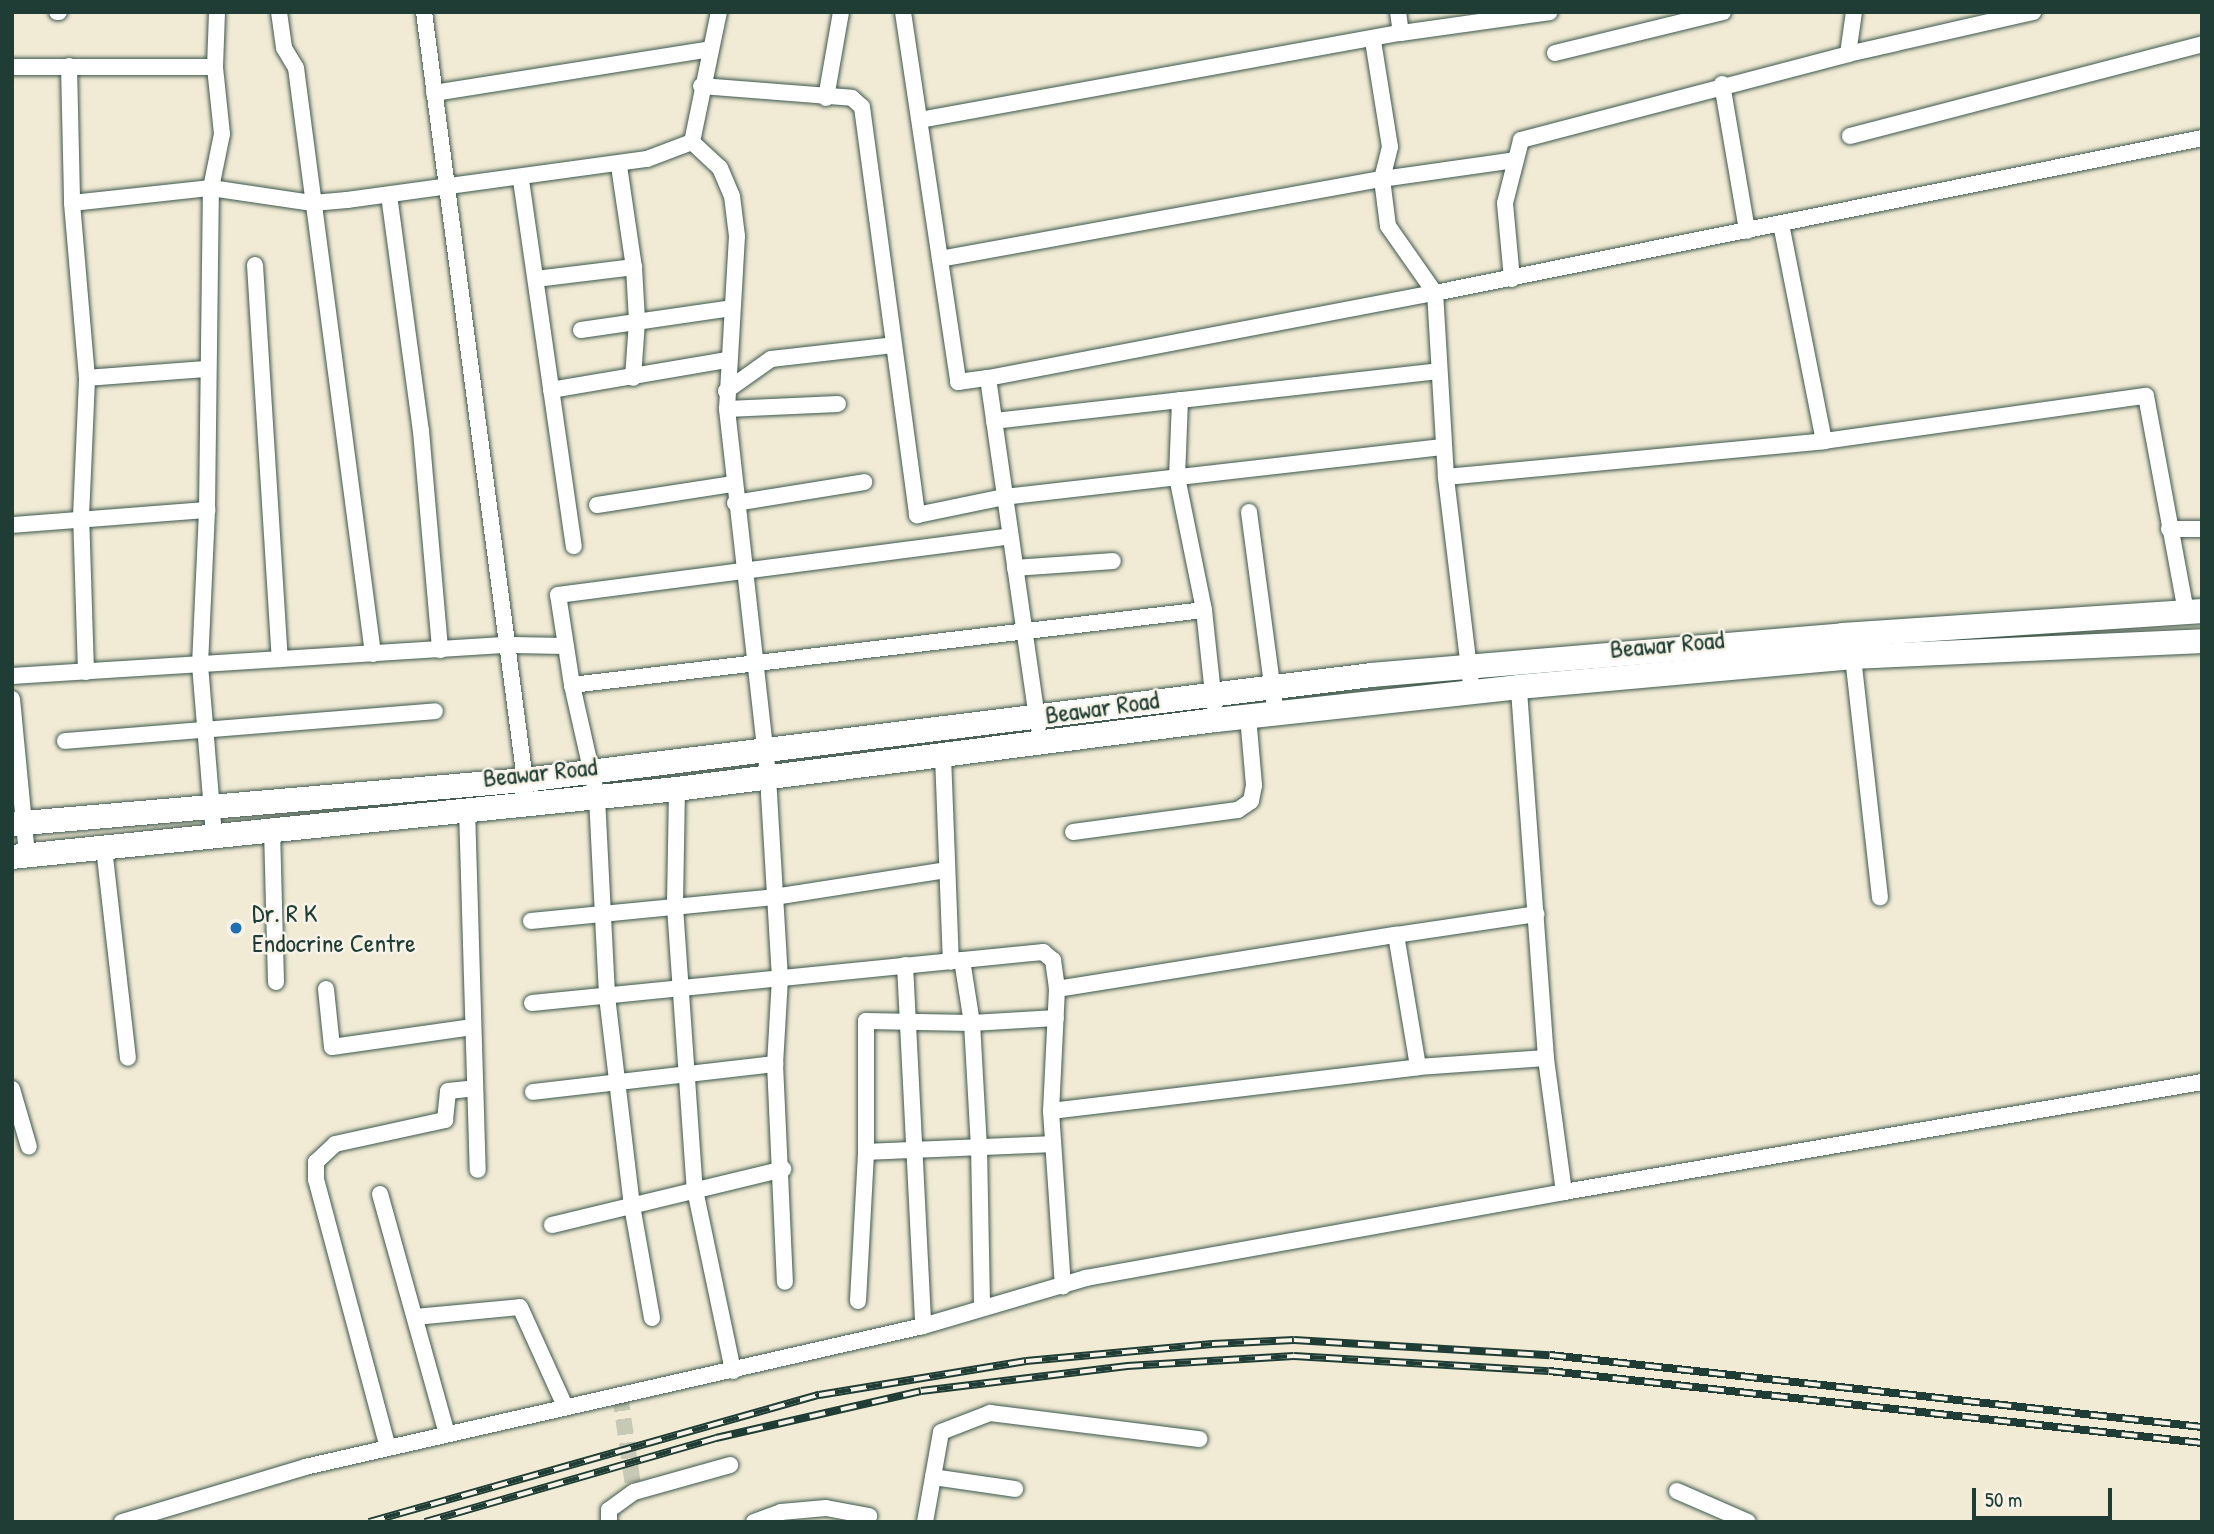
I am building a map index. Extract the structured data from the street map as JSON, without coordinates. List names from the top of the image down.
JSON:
{
  "streets": {
    "main road": ["Beawar Road"]
  },
  "places": ["Dr. R K Endocrine Centre"],
  "scale_bar": "50 m"
}
